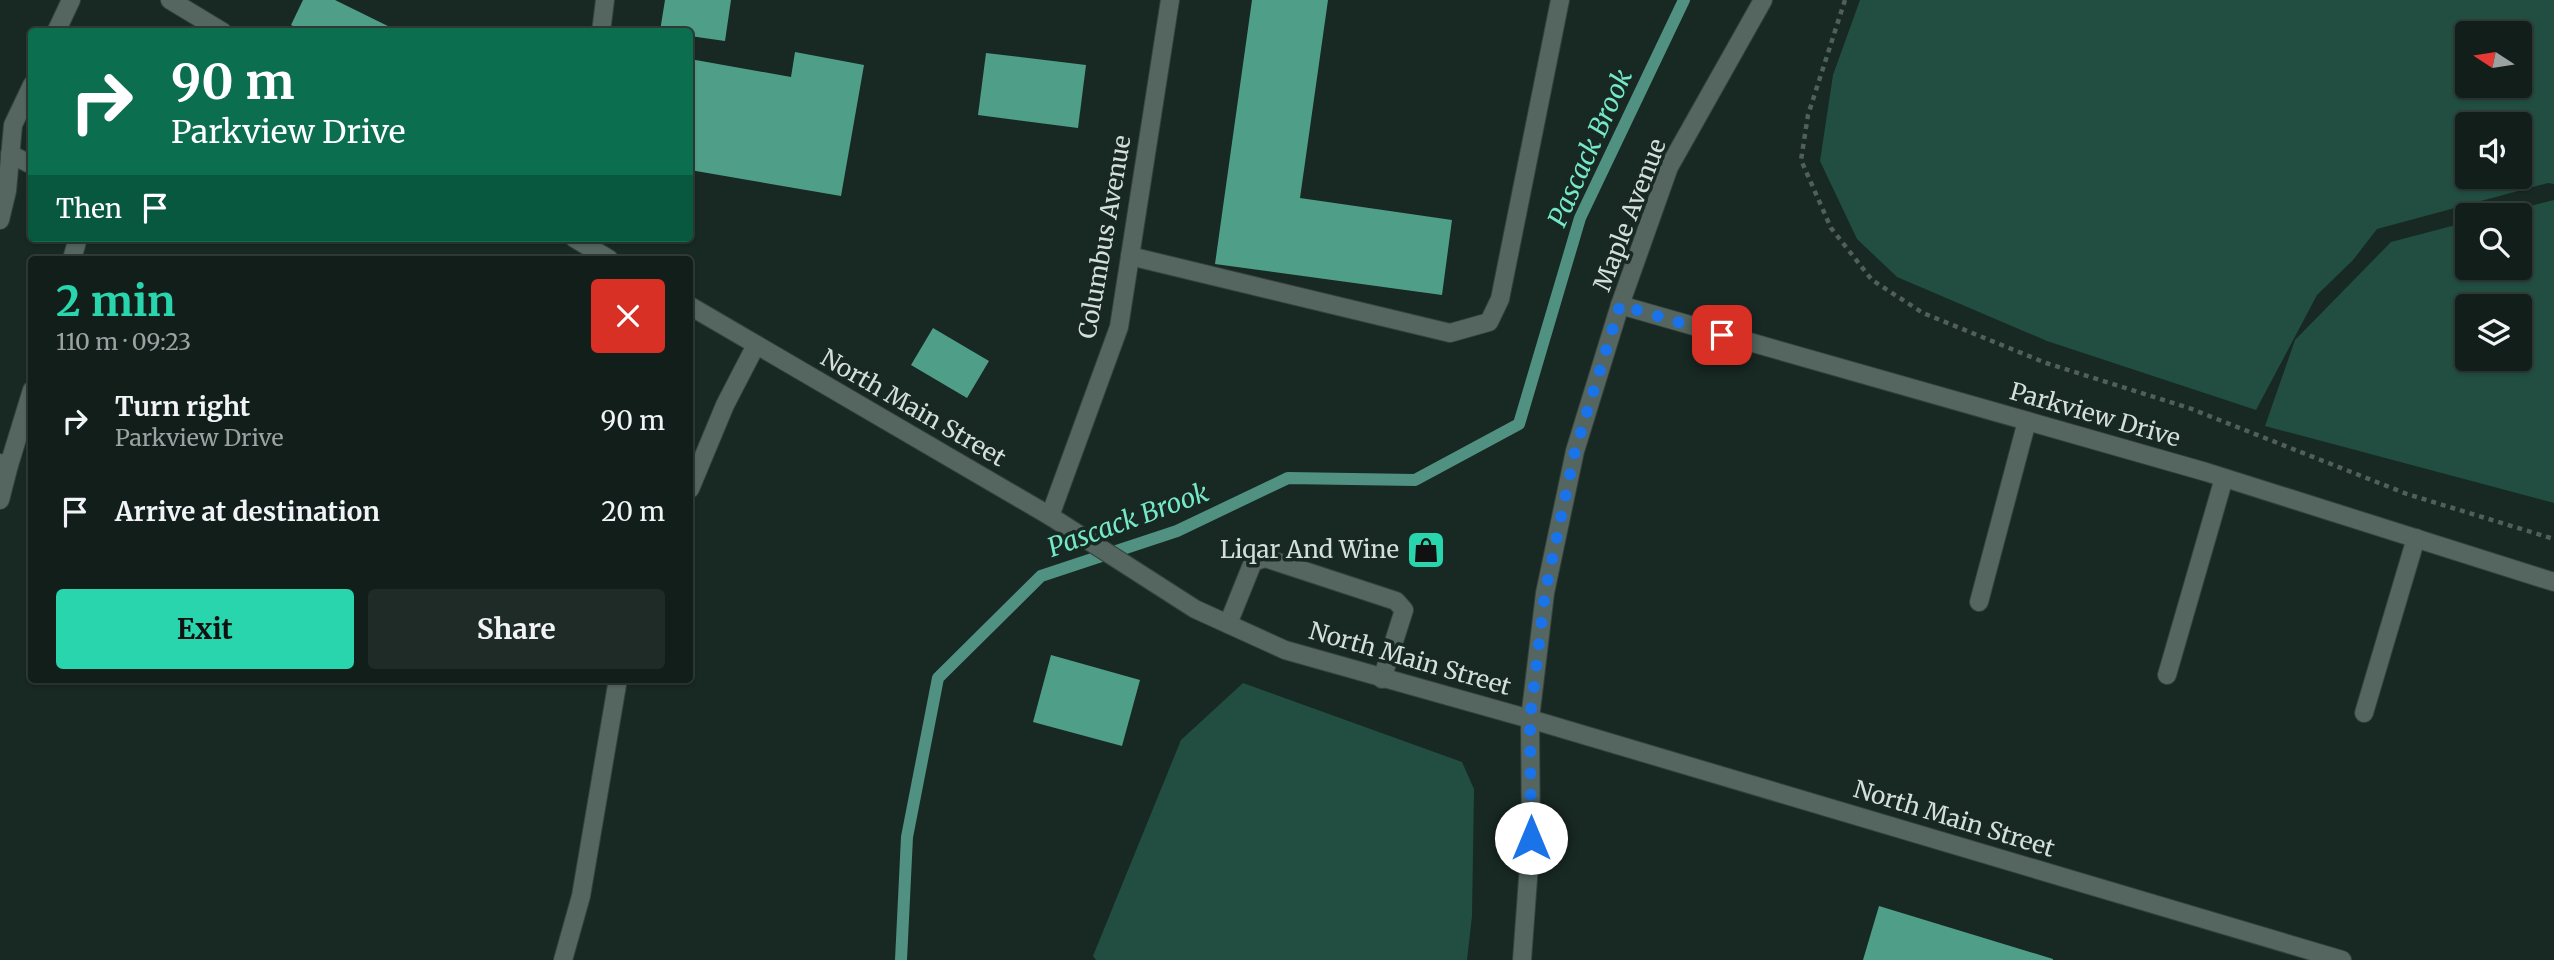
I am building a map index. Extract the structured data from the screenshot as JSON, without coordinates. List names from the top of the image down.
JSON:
{
  "streets": {
    "street": [
      "Maple Avenue",
      "Columbus Avenue",
      "North Main Street",
      "Parkview Drive"
    ]
  },
  "crossings": [
    ["Maple Avenue", "North Main Street"],
    ["Maple Avenue", "Parkview Drive"],
    ["Columbus Avenue", "North Main Street"]
  ],
  "water": ["Pascack Brook"],
  "places": {
    "shop": ["Liqar And Wine"]
  },
  "north": "left",
  "page": {
    "turn": ["90 m", "Parkview Drive"],
    "then": "Then",
    "heading": ["2 min", "110 m · 09:23"],
    "list": [
      {
        "name": "Turn right",
        "note": "Parkview Drive",
        "value": "90 m"
      },
      {
        "name": "Arrive at destination",
        "value": "20 m"
      }
    ],
    "buttons": ["Exit", "Share"]
  }
}
